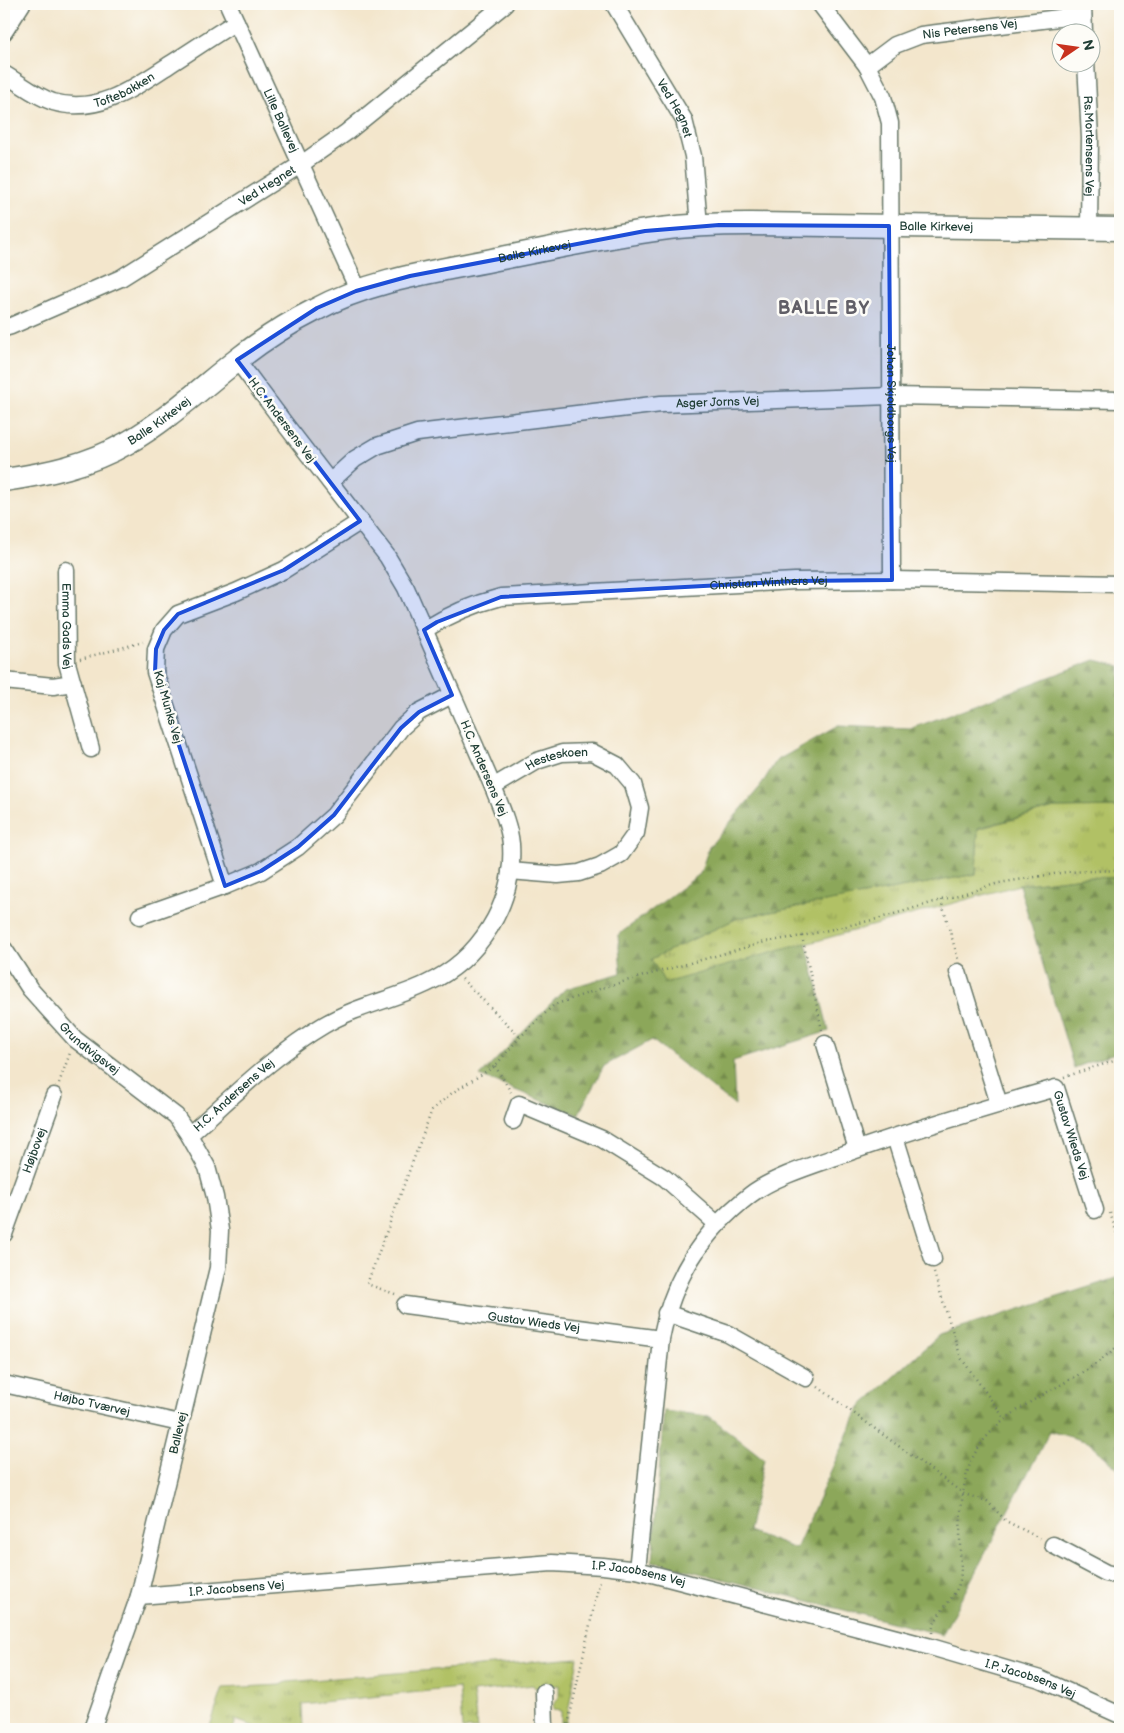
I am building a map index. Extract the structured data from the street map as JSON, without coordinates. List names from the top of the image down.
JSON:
{
  "streets": {
    "street": [
      "Nis Petersens Vej",
      "Toftebakken",
      "Ved Hegnet",
      "Lille Ballevej",
      "Rs.Mortensens Vej",
      "Balle Kirkevej",
      "Asger Jorns Vej",
      "Johan Skjoldborgs Vej",
      "H.C. Andersens Vej",
      "Christian Winthers Vej",
      "Emma Gads Vej",
      "Kaj Munks Vej",
      "Hesteskoen",
      "Grundtvigsvej",
      "Gustav Wieds Vej",
      "Højbovej",
      "Højbo Tværvej",
      "Ballevej",
      "I.P. Jacobsens Vej"
    ]
  },
  "crossings": [
    ["Toftebakken", "Lille Ballevej"],
    ["Ved Hegnet", "Lille Ballevej"],
    ["Ved Hegnet", "Balle Kirkevej"],
    ["Lille Ballevej", "Balle Kirkevej"],
    ["Rs.Mortensens Vej", "Balle Kirkevej"],
    ["Balle Kirkevej", "Johan Skjoldborgs Vej"],
    ["Balle Kirkevej", "H.C. Andersens Vej"],
    ["Asger Jorns Vej", "Johan Skjoldborgs Vej"],
    ["Asger Jorns Vej", "H.C. Andersens Vej"],
    ["Johan Skjoldborgs Vej", "Christian Winthers Vej"],
    ["H.C. Andersens Vej", "Christian Winthers Vej"],
    ["H.C. Andersens Vej", "Kaj Munks Vej"],
    ["H.C. Andersens Vej", "Hesteskoen"],
    ["H.C. Andersens Vej", "Grundtvigsvej"],
    ["H.C. Andersens Vej", "Ballevej"],
    ["Grundtvigsvej", "Ballevej"],
    ["Gustav Wieds Vej", "I.P. Jacobsens Vej"],
    ["Højbo Tværvej", "Ballevej"],
    ["Ballevej", "I.P. Jacobsens Vej"]
  ],
  "districts": ["BALLE BY"],
  "north": "right"
}
